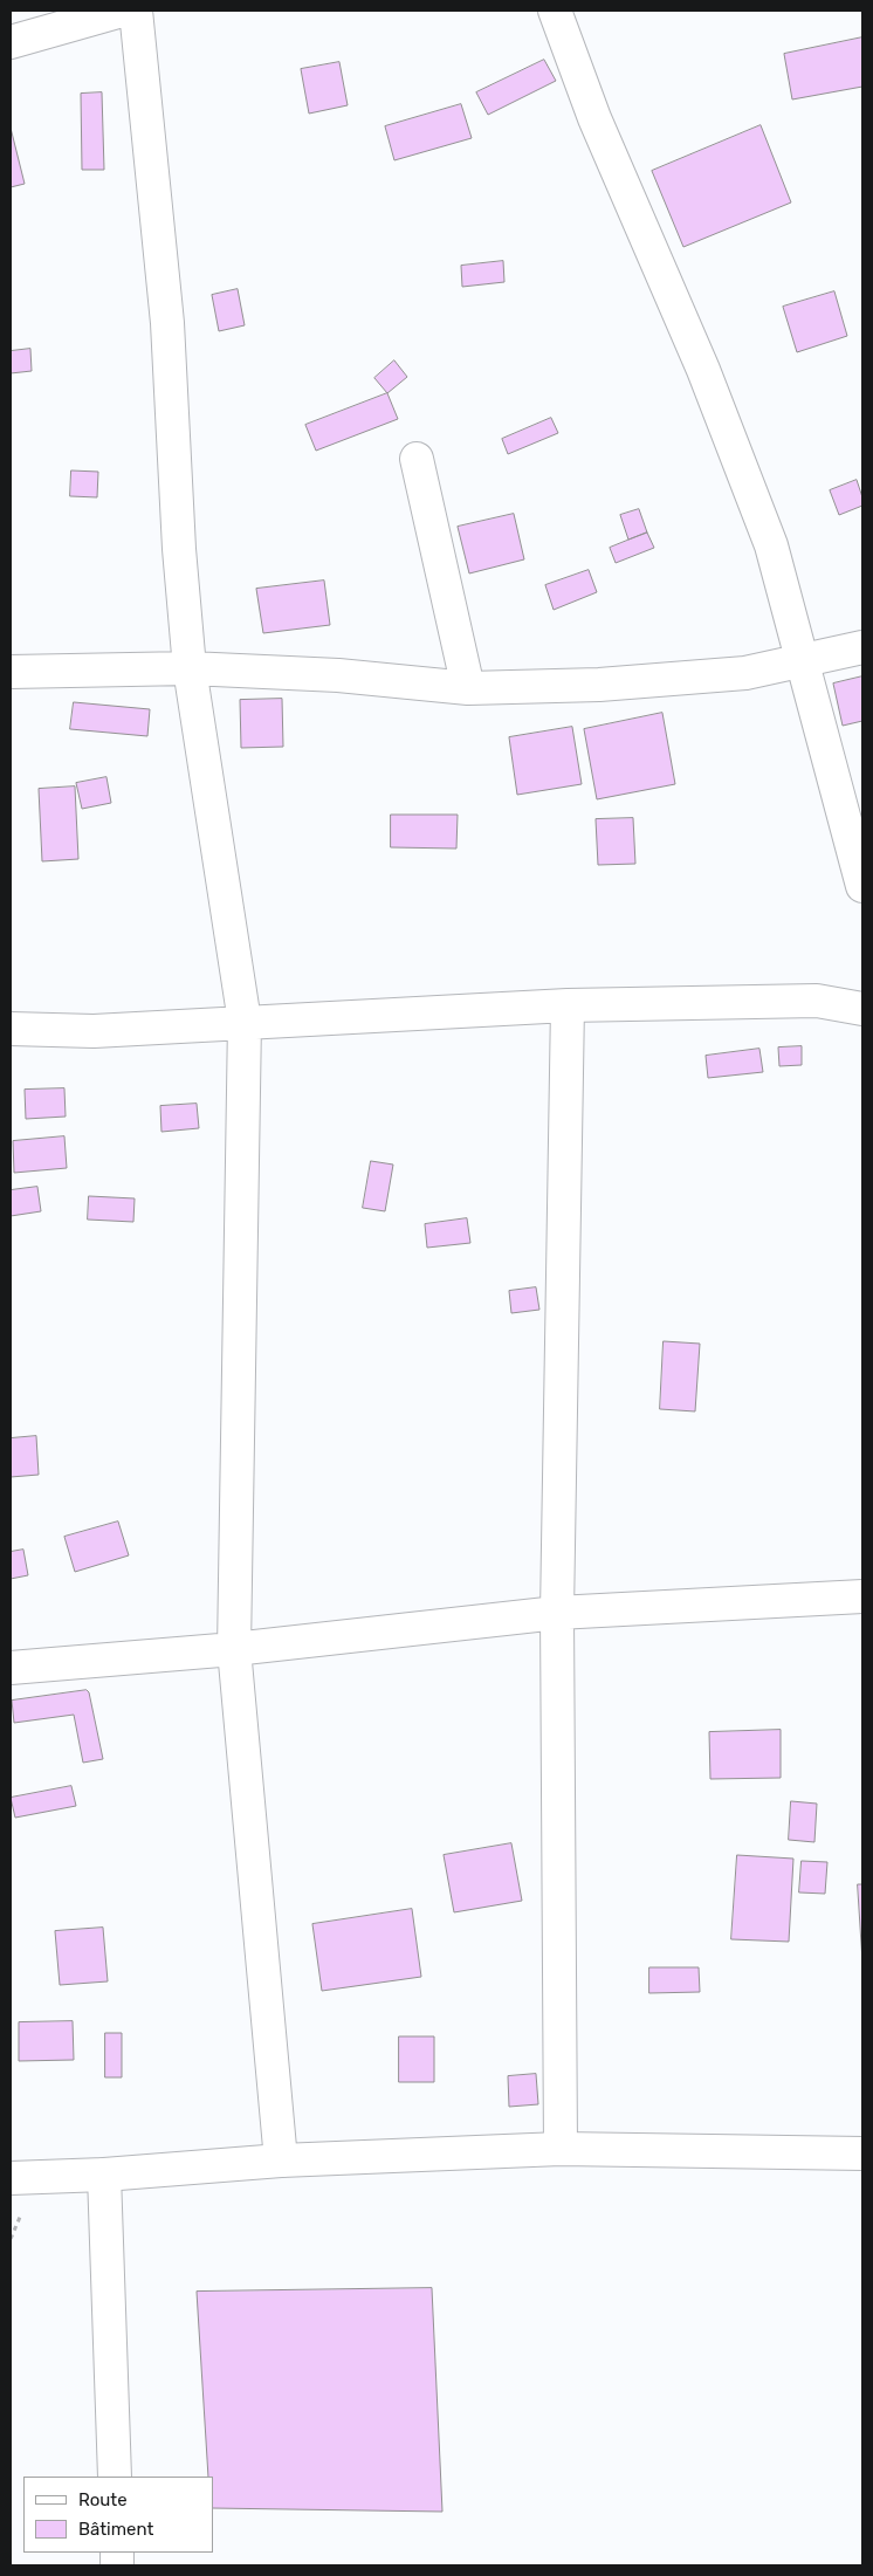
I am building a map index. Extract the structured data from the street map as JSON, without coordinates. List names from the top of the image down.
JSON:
{
  "legend": ["Route", "Bâtiment"]
}
